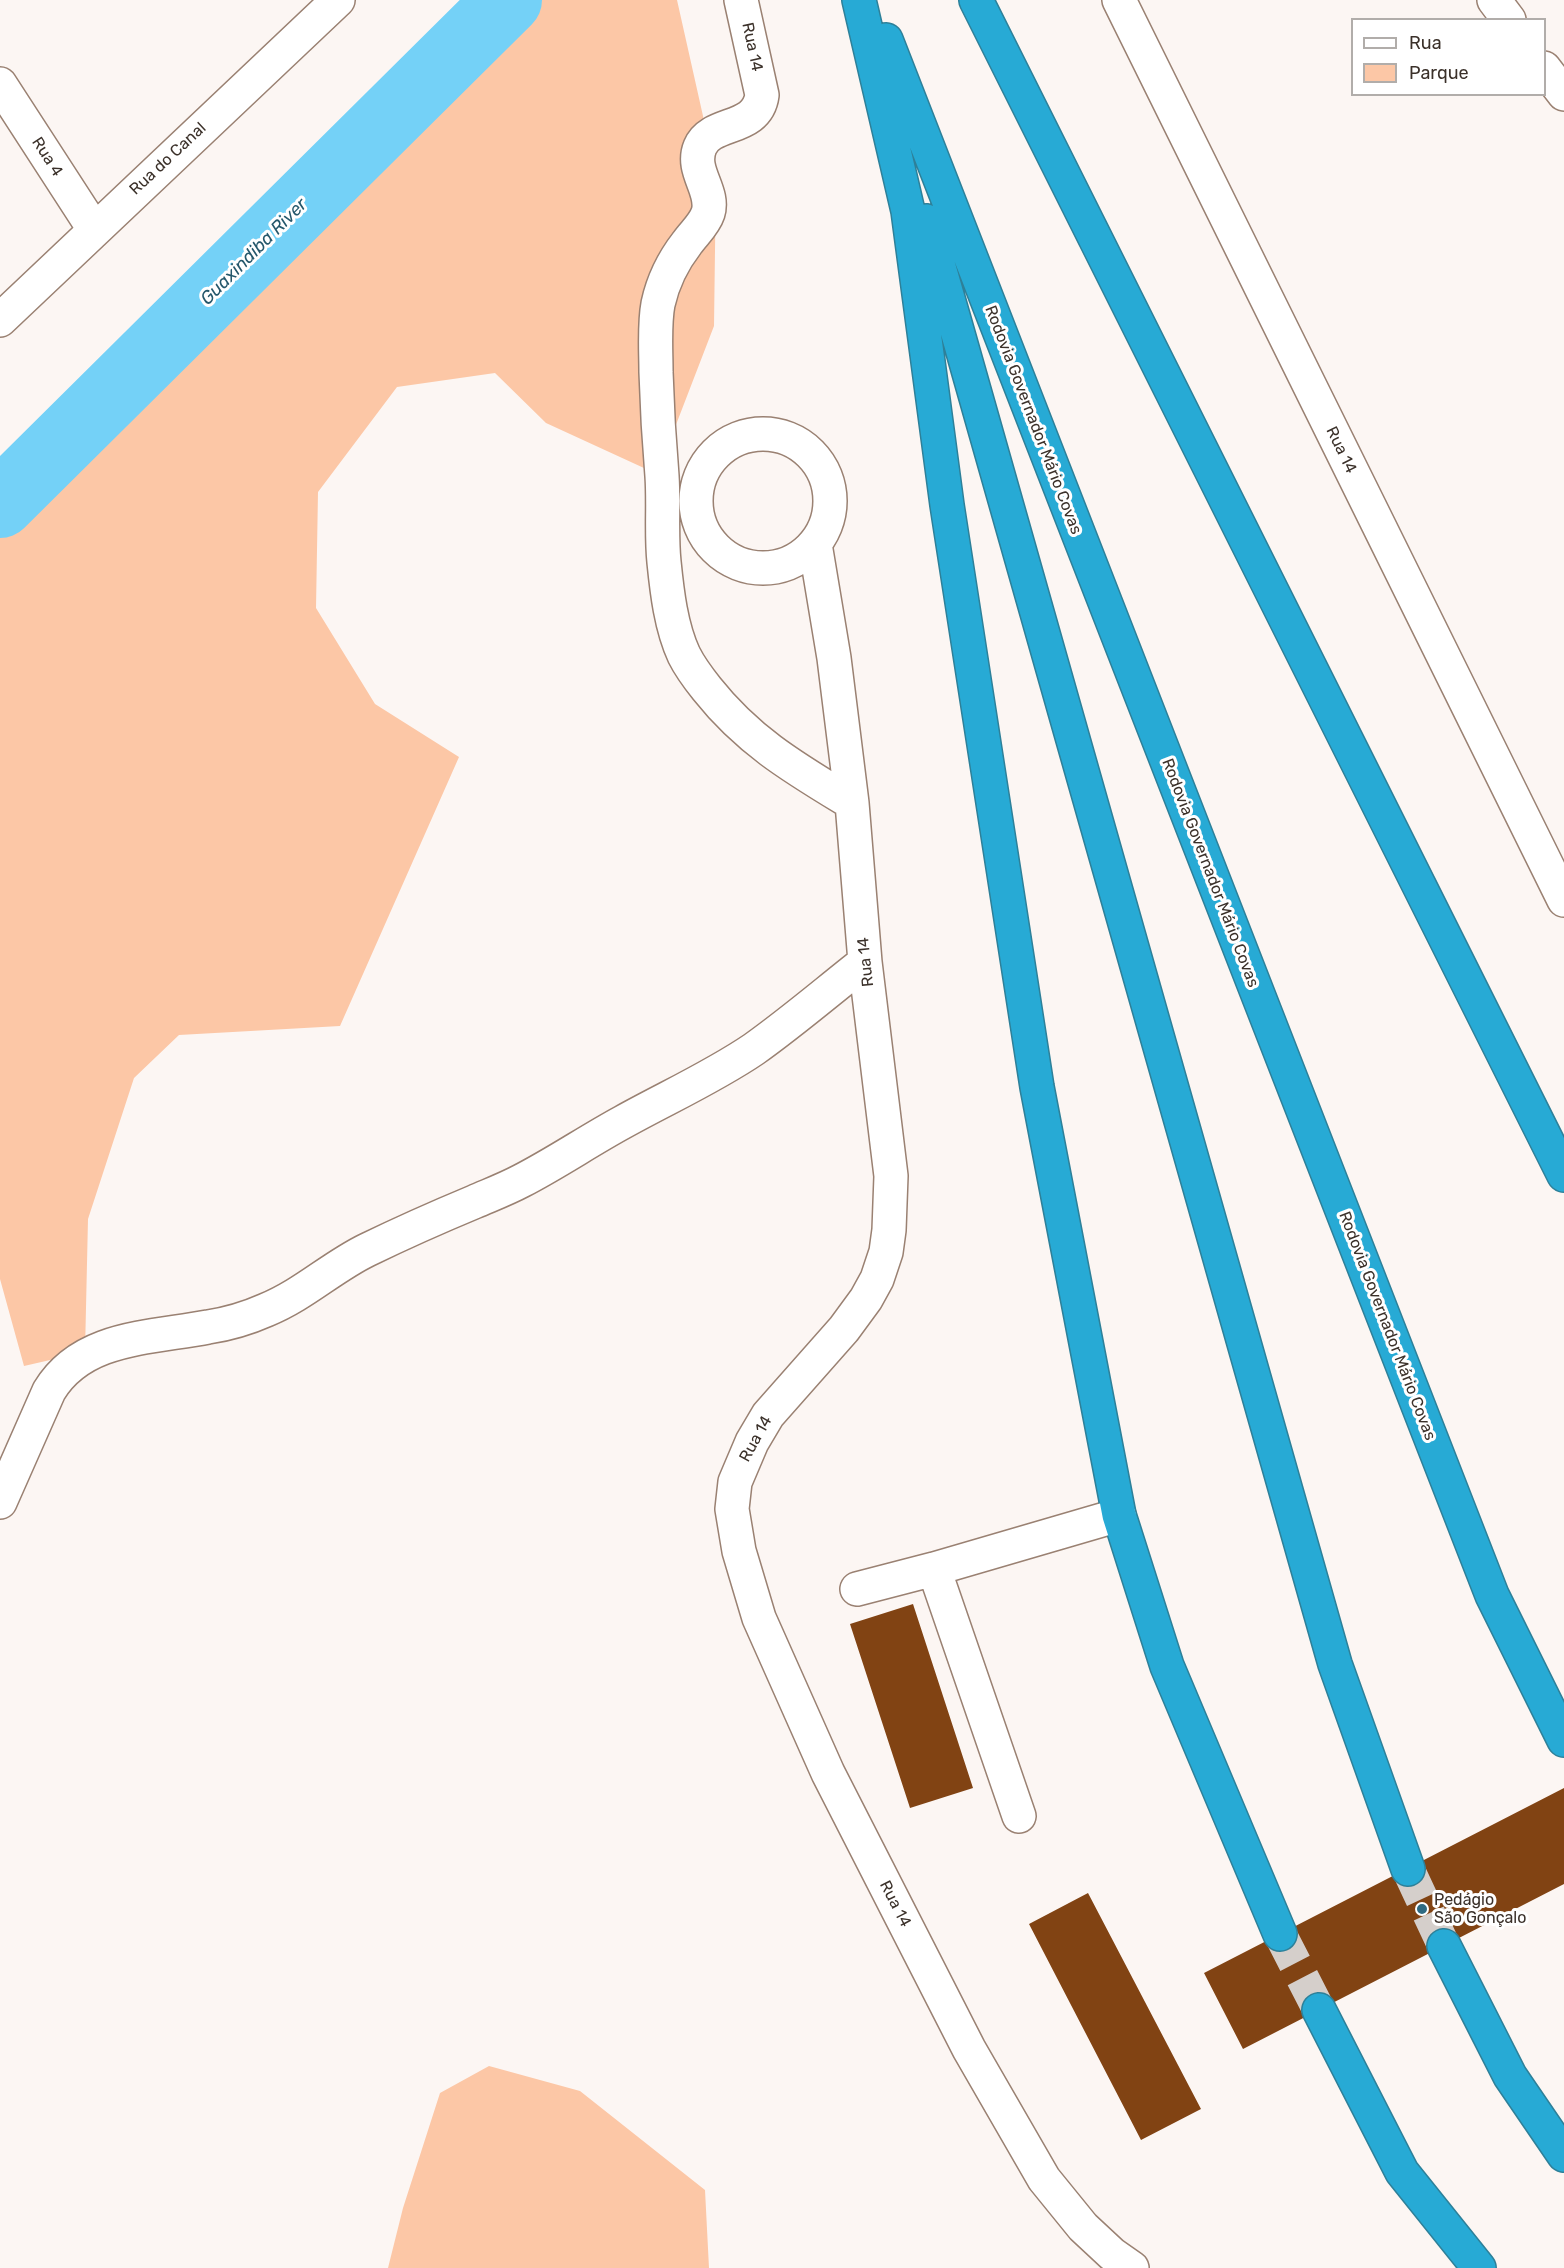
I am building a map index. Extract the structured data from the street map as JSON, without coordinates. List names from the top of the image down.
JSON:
{
  "streets": {
    "highway": ["Rodovia Governador Mário Covas"],
    "street": ["Rua 14", "Rua 4", "Rua do Canal"]
  },
  "crossings": [
    ["Rua 4", "Rua do Canal"]
  ],
  "water": ["Guaxindiba River"],
  "places": ["Pedágio São Gonçalo"],
  "legend": ["Rua", "Parque"]
}
